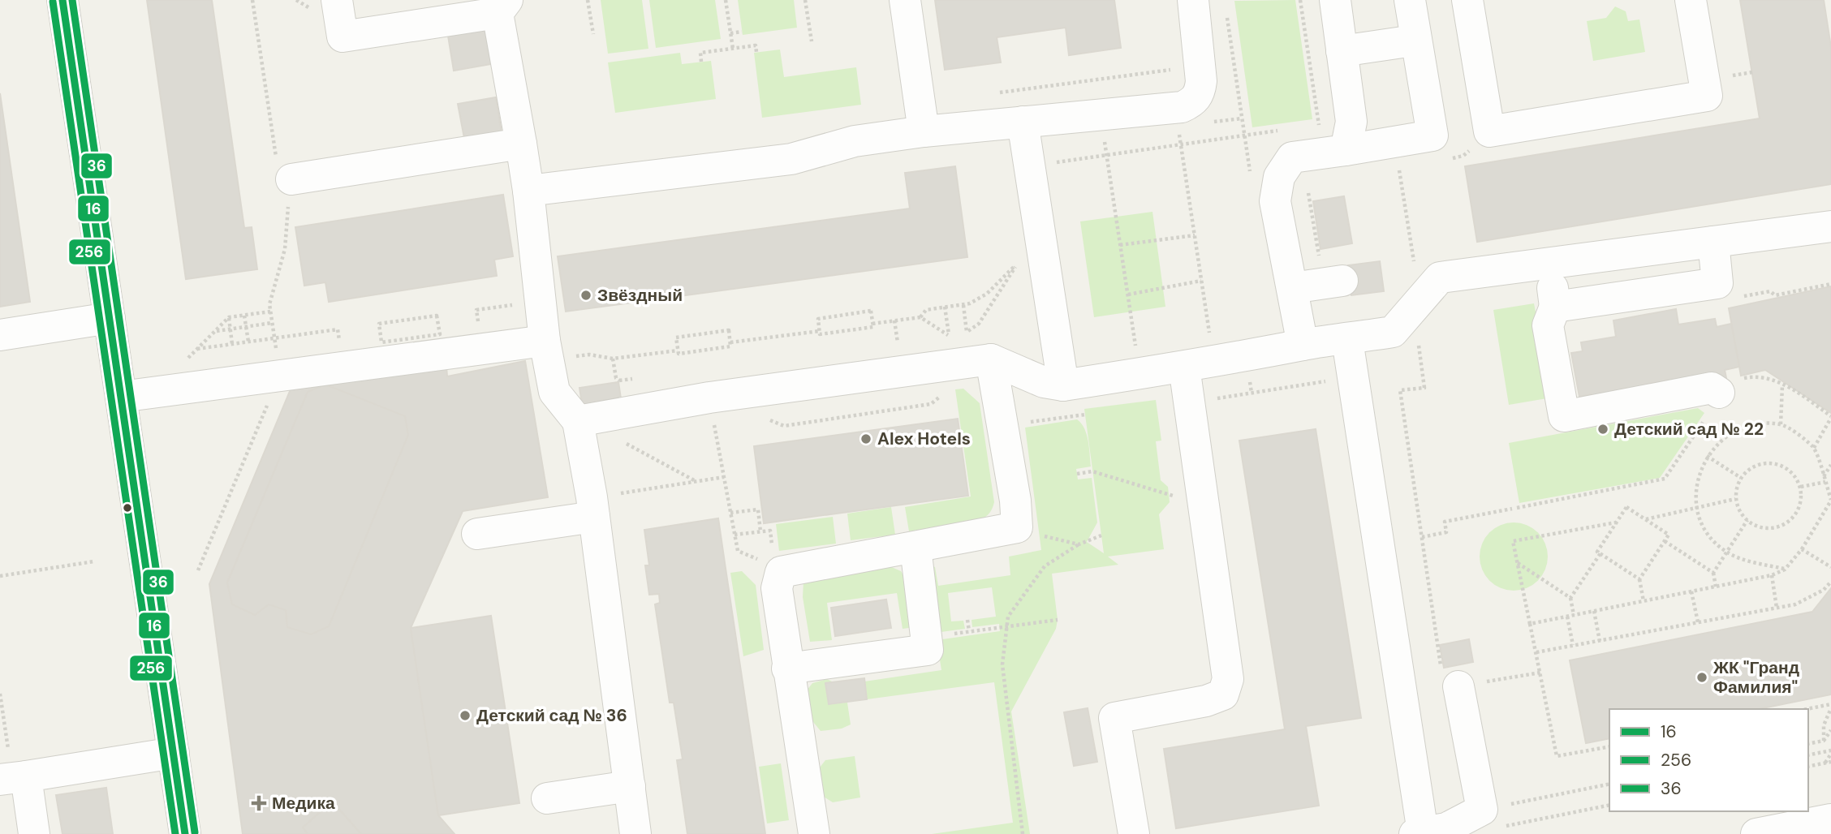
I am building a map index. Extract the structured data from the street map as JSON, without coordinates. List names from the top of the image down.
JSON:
{
  "places": {
    "other": [
      "Звёздный",
      "Детский сад № 22",
      "Alex Hotels",
      "ЖК \"Гранд Фамилия\"",
      "Детский сад № 36"
    ],
    "health": ["Медика"]
  },
  "lines": ["transit line 16", "transit line 36", "transit line 256"],
  "legend": ["16", "256", "36"]
}
